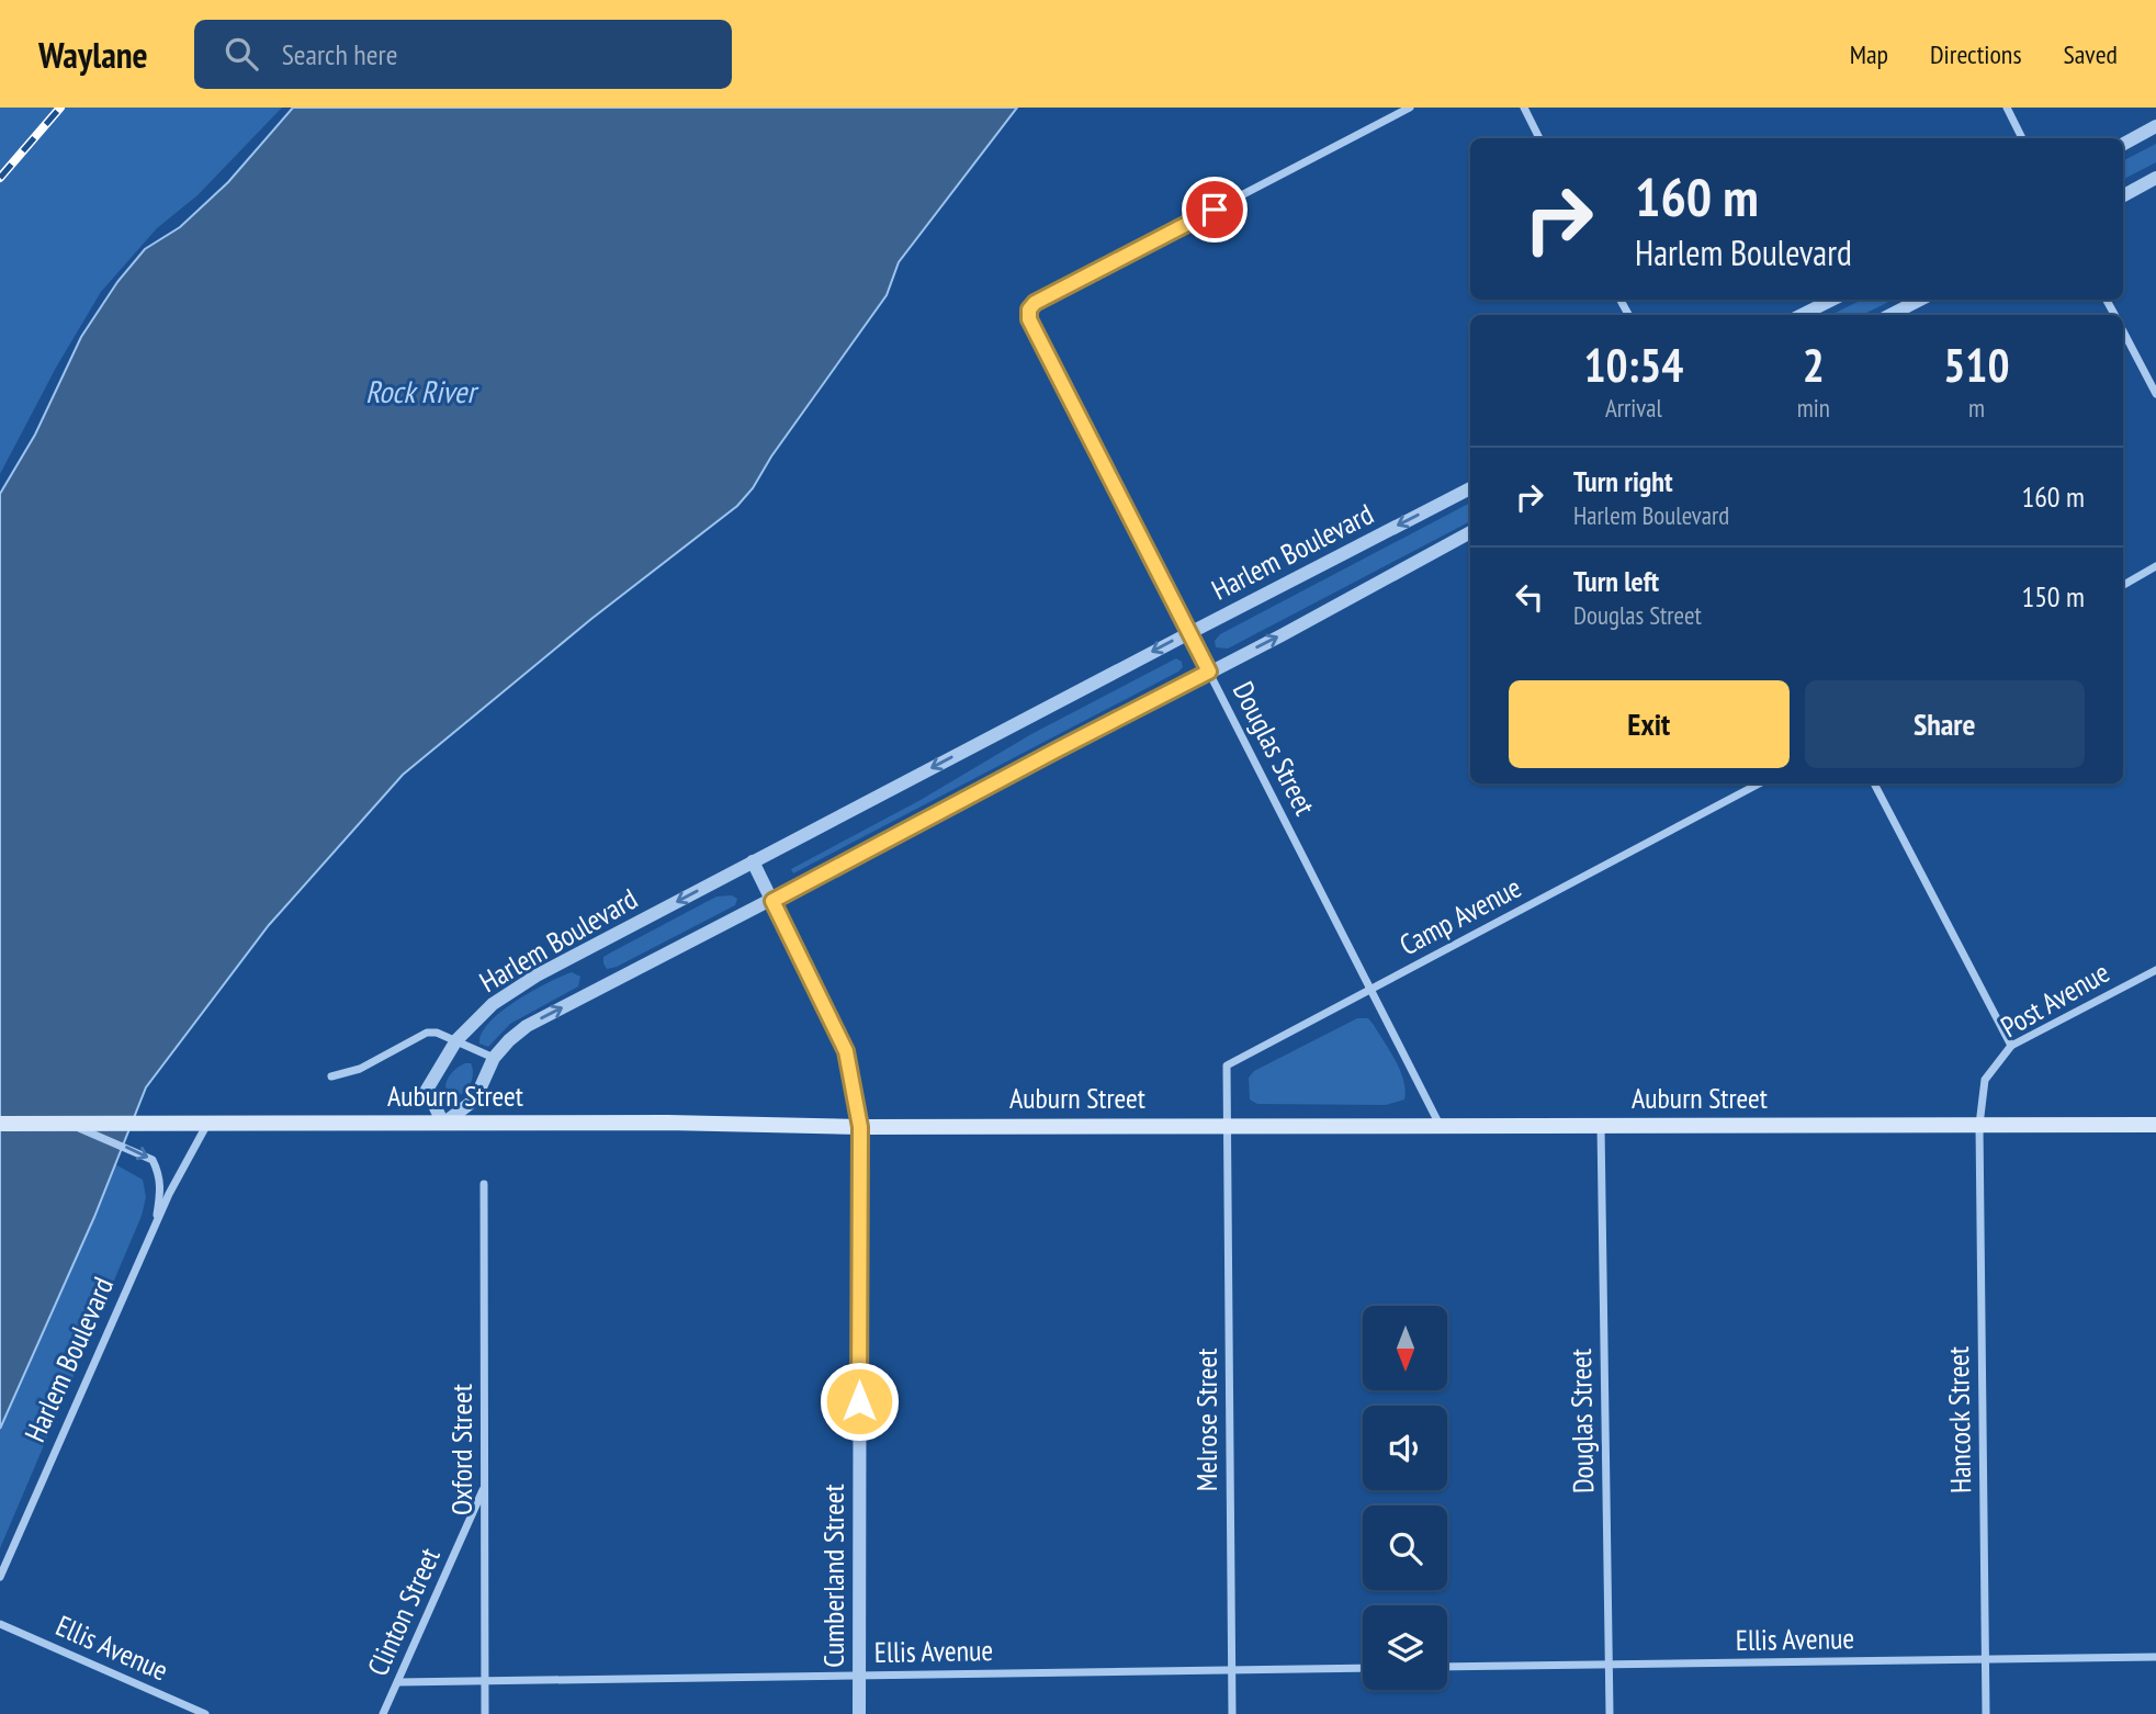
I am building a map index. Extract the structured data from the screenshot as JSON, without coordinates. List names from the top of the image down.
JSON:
{
  "streets": {
    "main road": ["Auburn Street"],
    "street": [
      "Harlem Boulevard",
      "Douglas Street",
      "Camp Avenue",
      "Post Avenue",
      "Melrose Street",
      "Hancock Street",
      "Oxford Street",
      "Cumberland Street",
      "Clinton Street",
      "Ellis Avenue"
    ]
  },
  "crossings": [
    ["Harlem Boulevard", "Douglas Street"],
    ["Harlem Boulevard", "Auburn Street"],
    ["Harlem Boulevard", "Cumberland Street"],
    ["Douglas Street", "Camp Avenue"],
    ["Douglas Street", "Auburn Street"],
    ["Douglas Street", "Ellis Avenue"],
    ["Camp Avenue", "Auburn Street"],
    ["Camp Avenue", "Melrose Street"],
    ["Post Avenue", "Auburn Street"],
    ["Post Avenue", "Hancock Street"],
    ["Auburn Street", "Melrose Street"],
    ["Auburn Street", "Hancock Street"],
    ["Auburn Street", "Cumberland Street"],
    ["Melrose Street", "Ellis Avenue"],
    ["Hancock Street", "Ellis Avenue"],
    ["Oxford Street", "Clinton Street"],
    ["Oxford Street", "Ellis Avenue"],
    ["Cumberland Street", "Ellis Avenue"],
    ["Clinton Street", "Ellis Avenue"]
  ],
  "water": ["Rock River"],
  "north": "bottom",
  "page": {
    "header": "Waylane",
    "search": "Search here",
    "nav": ["Map", "Directions", "Saved"],
    "turn": ["160 m", "Harlem Boulevard"],
    "eta": [
      "10:54",
      "Arrival",
      "2",
      "min",
      "510",
      "m"
    ],
    "list": [
      {
        "name": "Turn right",
        "note": "Harlem Boulevard",
        "value": "160 m"
      },
      {
        "name": "Turn left",
        "note": "Douglas Street",
        "value": "150 m"
      }
    ],
    "buttons": ["Exit", "Share"]
  }
}
